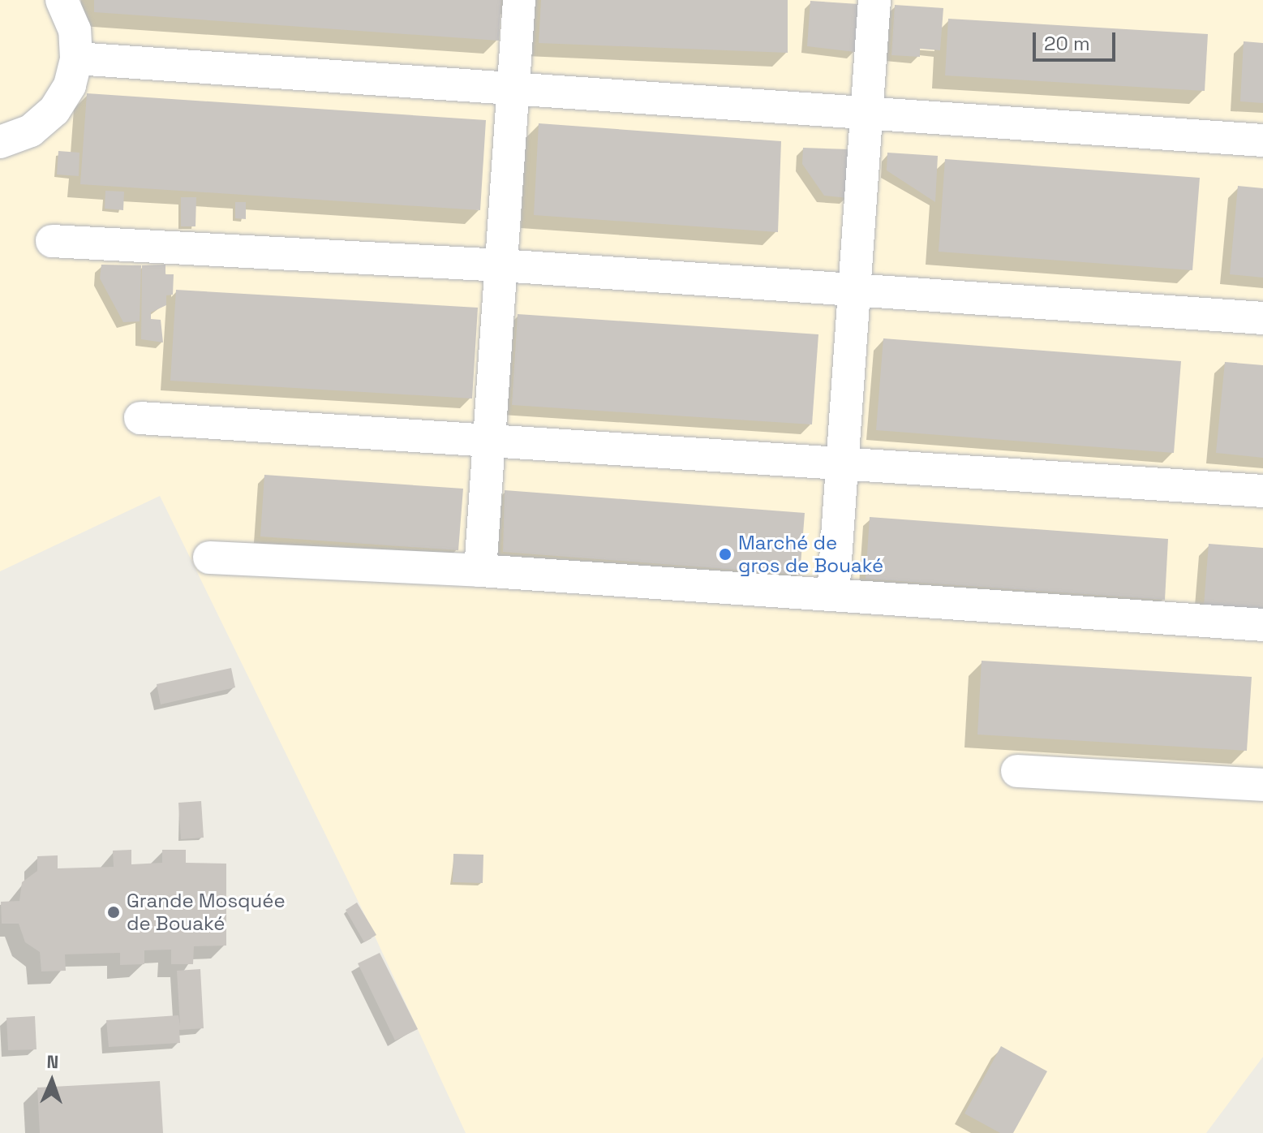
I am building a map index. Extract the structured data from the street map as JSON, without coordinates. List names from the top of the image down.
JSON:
{
  "places": ["Marché de gros de Bouaké", "Grande Mosquée de Bouaké"],
  "scale_bar": "20 m",
  "north": "top"
}
